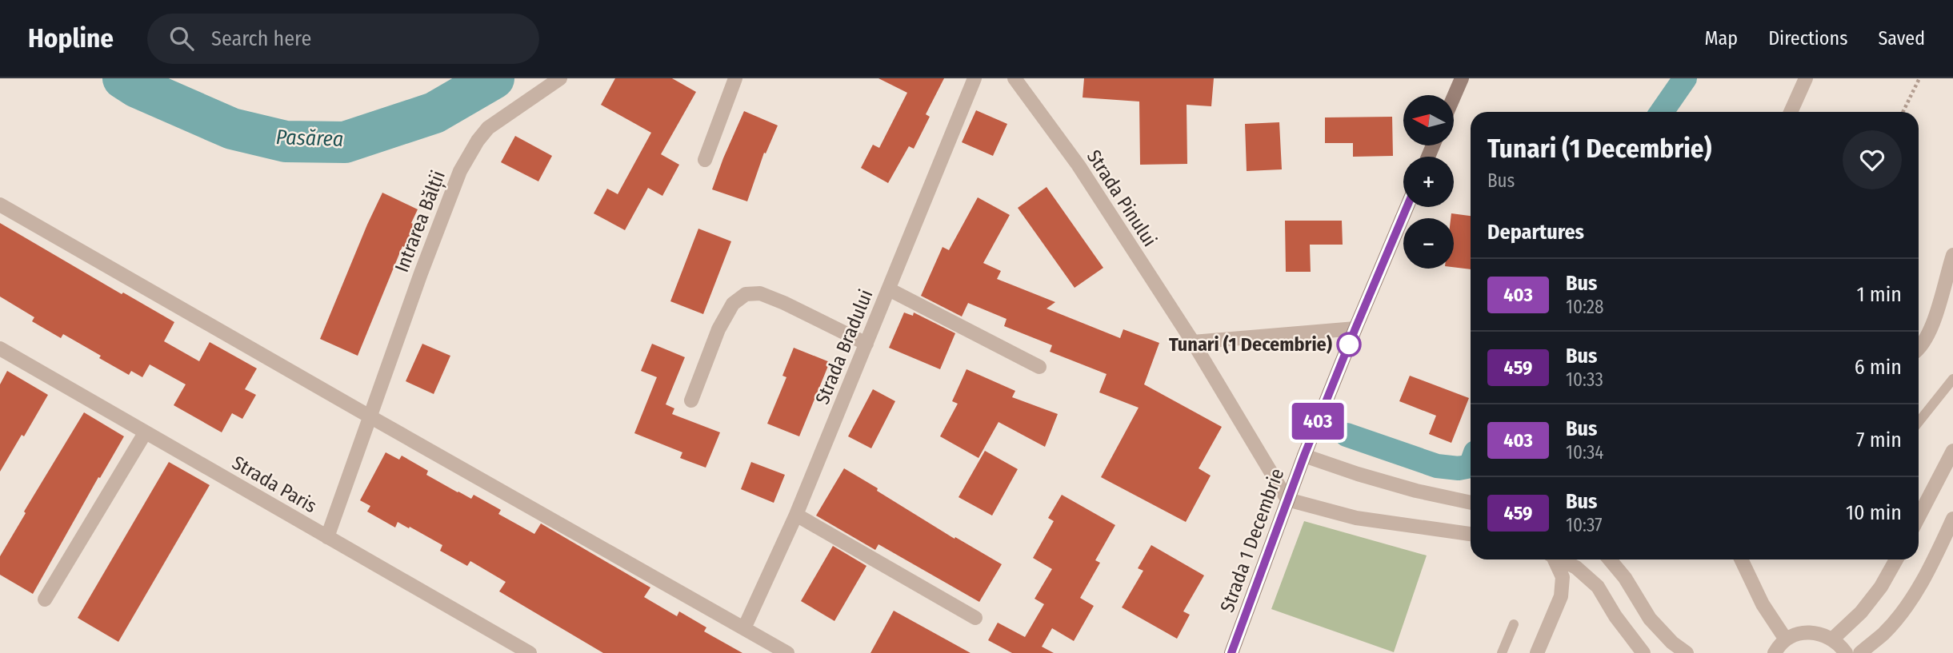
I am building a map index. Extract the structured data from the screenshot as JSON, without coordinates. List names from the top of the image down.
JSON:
{
  "streets": {
    "main road": ["Strada 1 Decembrie"],
    "street": [
      "Strada Pinului",
      "Intrarea Bălții",
      "Strada Bradului",
      "Strada Paris"
    ]
  },
  "crossings": [
    ["Strada Pinului", "Strada 1 Decembrie"],
    ["Intrarea Bălții", "Strada Paris"]
  ],
  "water": ["Pasărea"],
  "places": ["Tunari (1 Decembrie)"],
  "lines": ["bus line 403"],
  "north": "left",
  "page": {
    "header": "Hopline",
    "search": "Search here",
    "nav": ["Map", "Directions", "Saved"],
    "on_map": "403",
    "map_buttons": ["+", "−"],
    "heading": [
      ["Tunari (1 Decembrie)", "Bus"],
      "Departures"
    ],
    "list": [
      {
        "mark": "403",
        "name": "Bus",
        "note": "10:28",
        "value": "1 min"
      },
      {
        "mark": "459",
        "name": "Bus",
        "note": "10:33",
        "value": "6 min"
      },
      {
        "mark": "403",
        "name": "Bus",
        "note": "10:34",
        "value": "7 min"
      },
      {
        "mark": "459",
        "name": "Bus",
        "note": "10:37",
        "value": "10 min"
      }
    ]
  }
}
